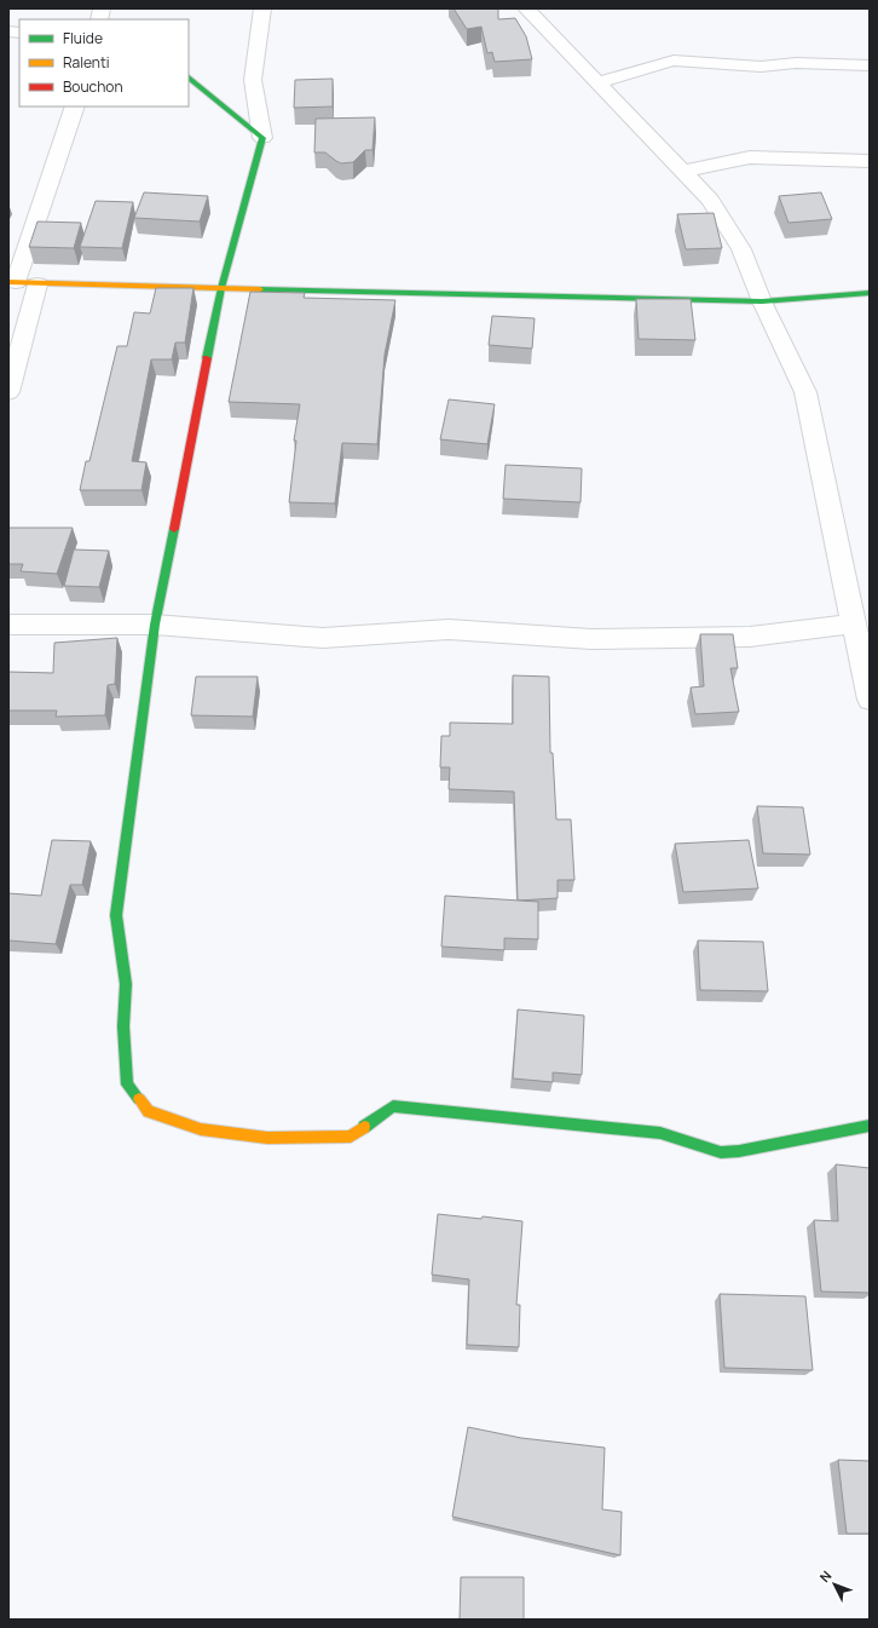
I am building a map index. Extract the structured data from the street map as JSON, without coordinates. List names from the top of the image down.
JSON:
{
  "legend": ["Fluide", "Ralenti", "Bouchon"],
  "north": "top left"
}
